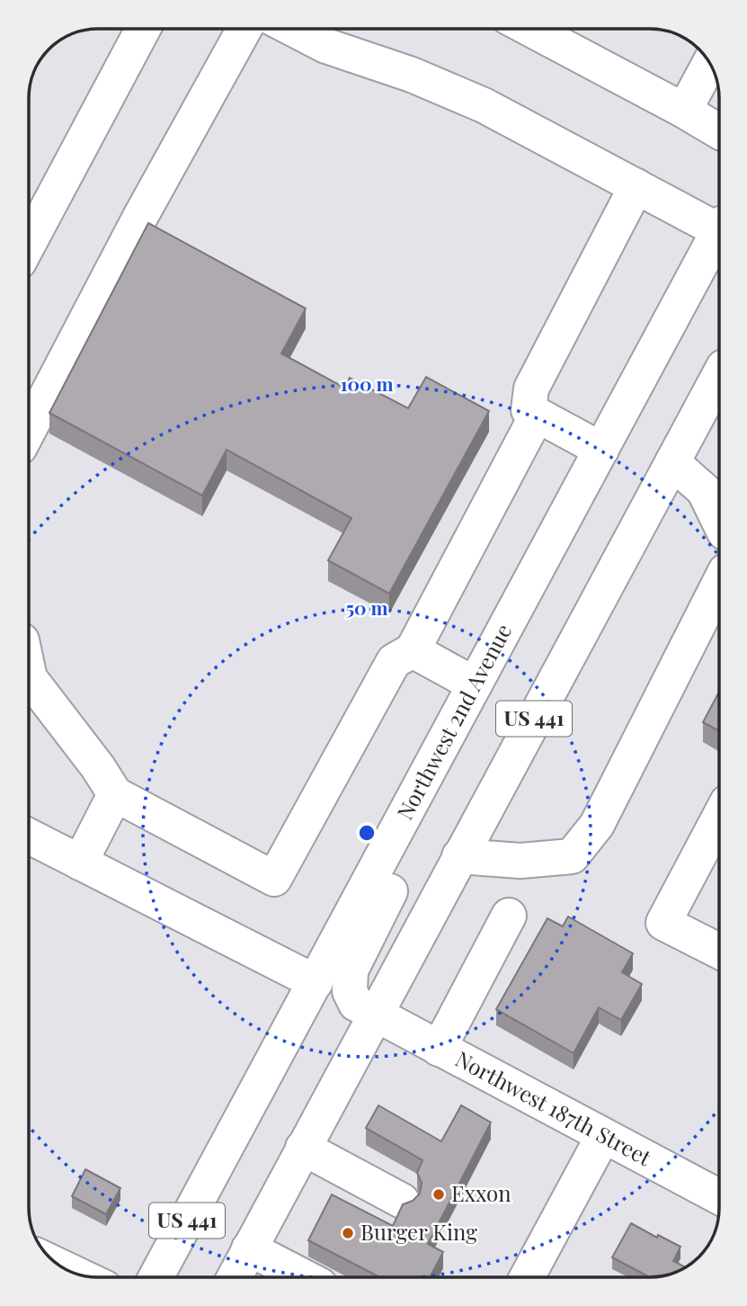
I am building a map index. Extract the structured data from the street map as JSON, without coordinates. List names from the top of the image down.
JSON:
{
  "streets": {
    "main road": ["US 441", "Northwest 2nd Avenue", "Northwest 187th Street"]
  },
  "crossings": [
    ["US 441", "Northwest 187th Street"],
    ["Northwest 2nd Avenue", "Northwest 187th Street"]
  ],
  "places": ["Exxon", "Burger King"],
  "rings": ["100 m", "50 m"]
}
